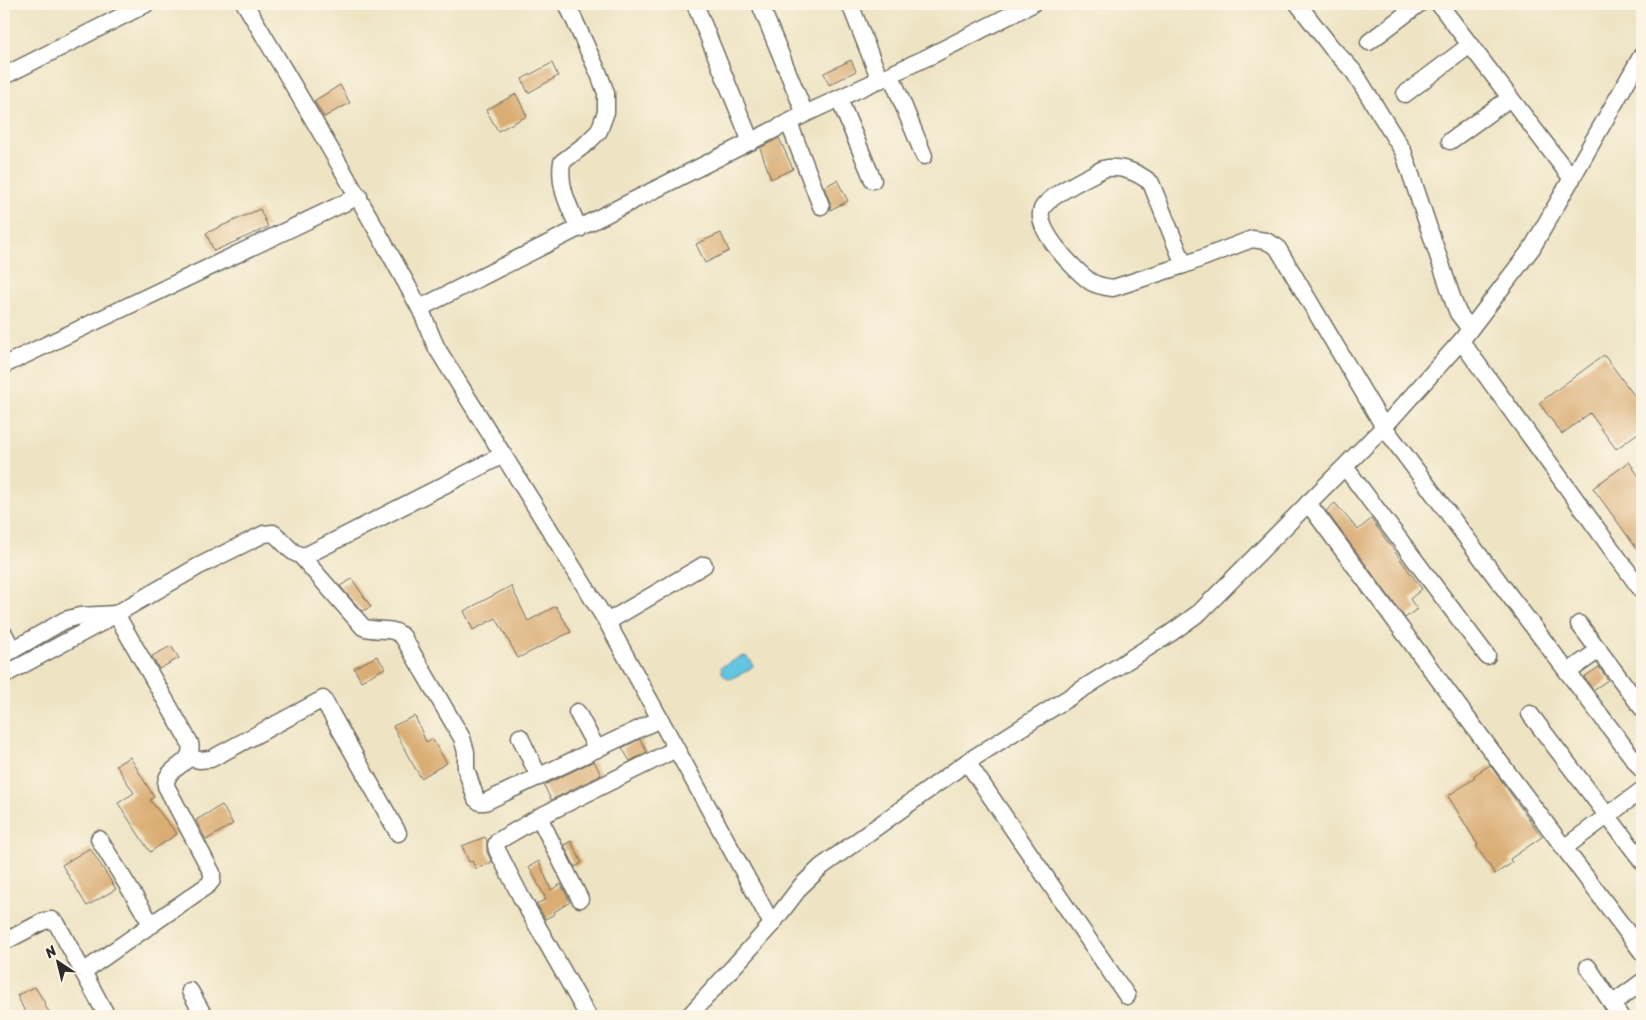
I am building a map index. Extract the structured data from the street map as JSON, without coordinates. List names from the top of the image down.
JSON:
{
  "north": "top left"
}
